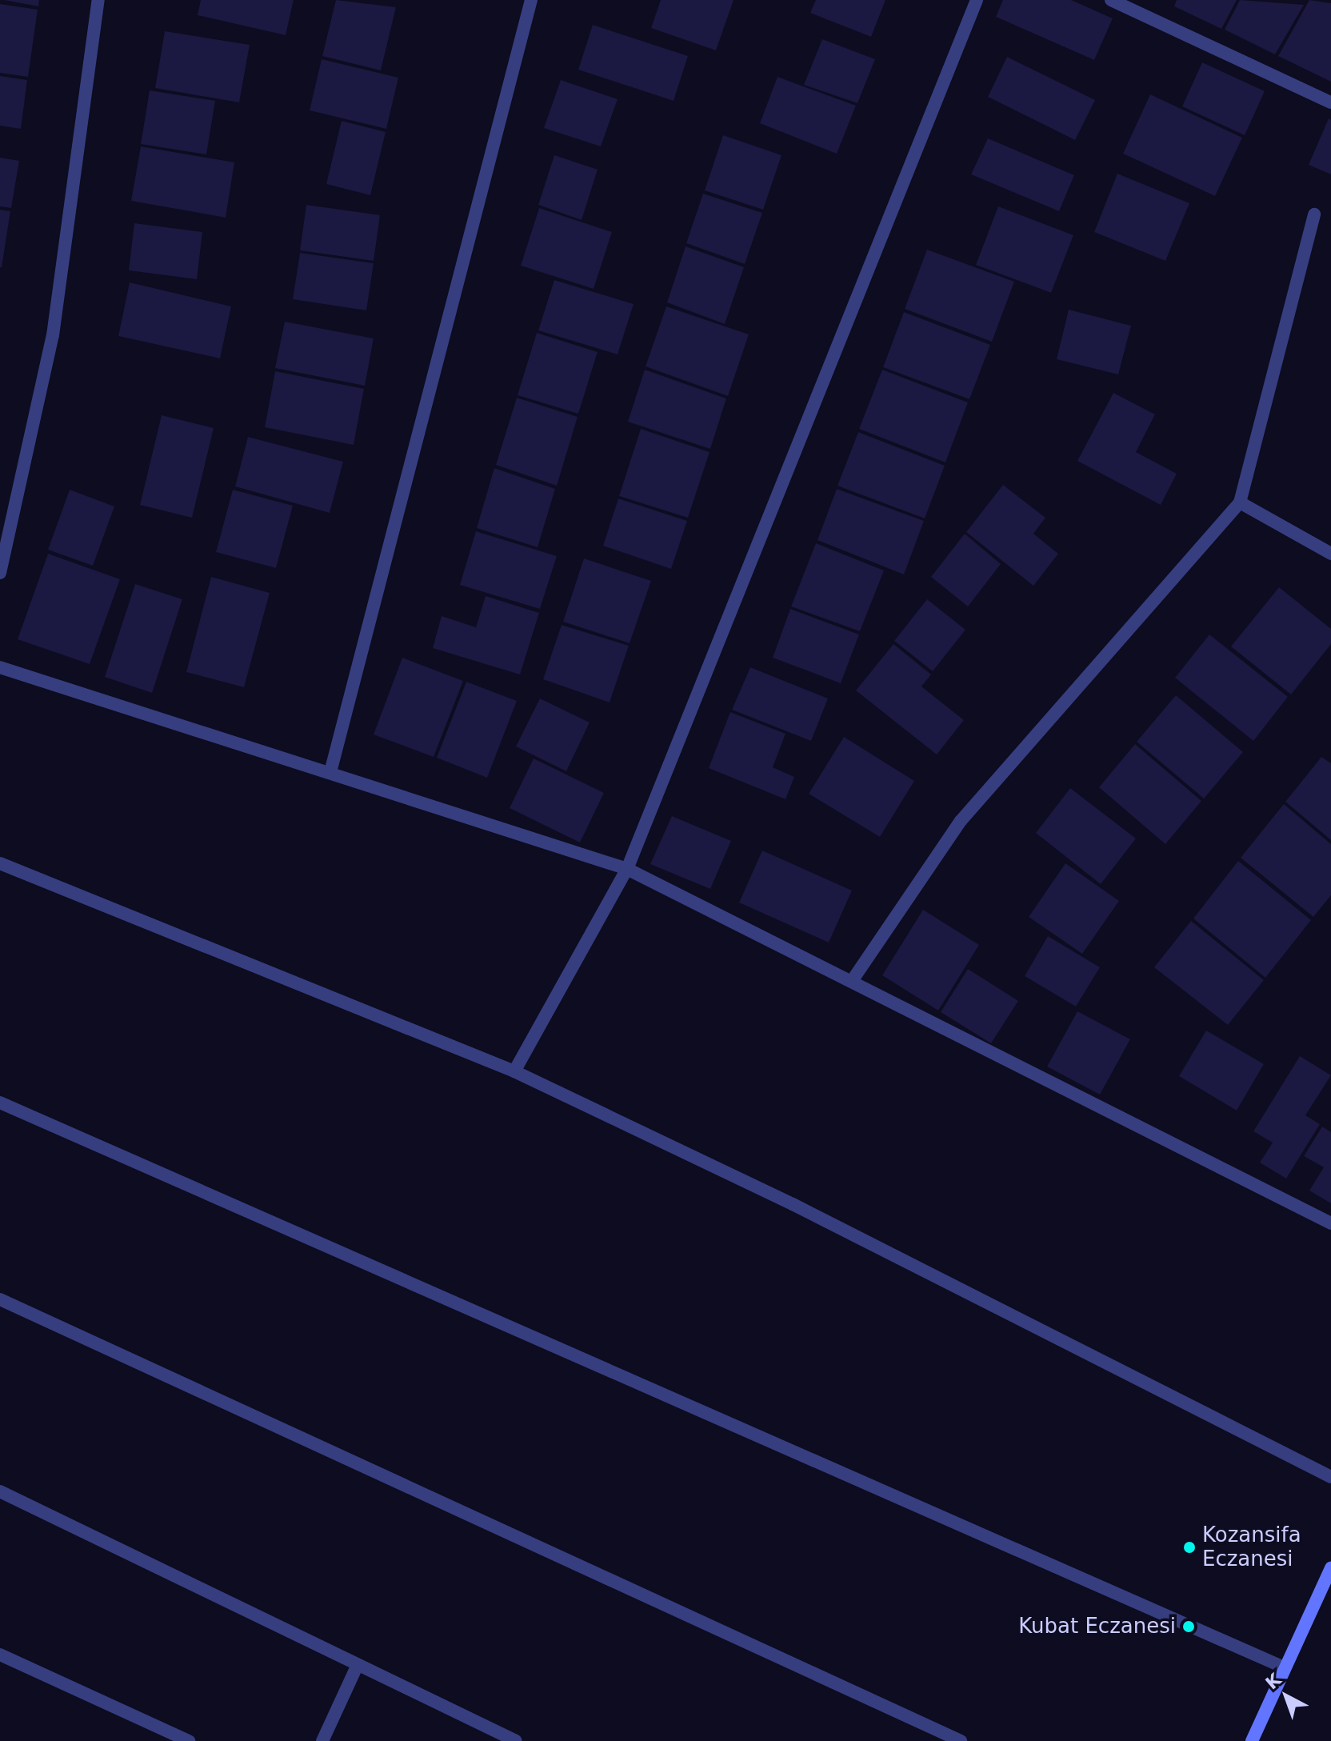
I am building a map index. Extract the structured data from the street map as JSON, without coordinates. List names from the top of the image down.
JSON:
{
  "places": ["Kozansifa Eczanesi", "Kubat Eczanesi"],
  "north": "top left"
}
